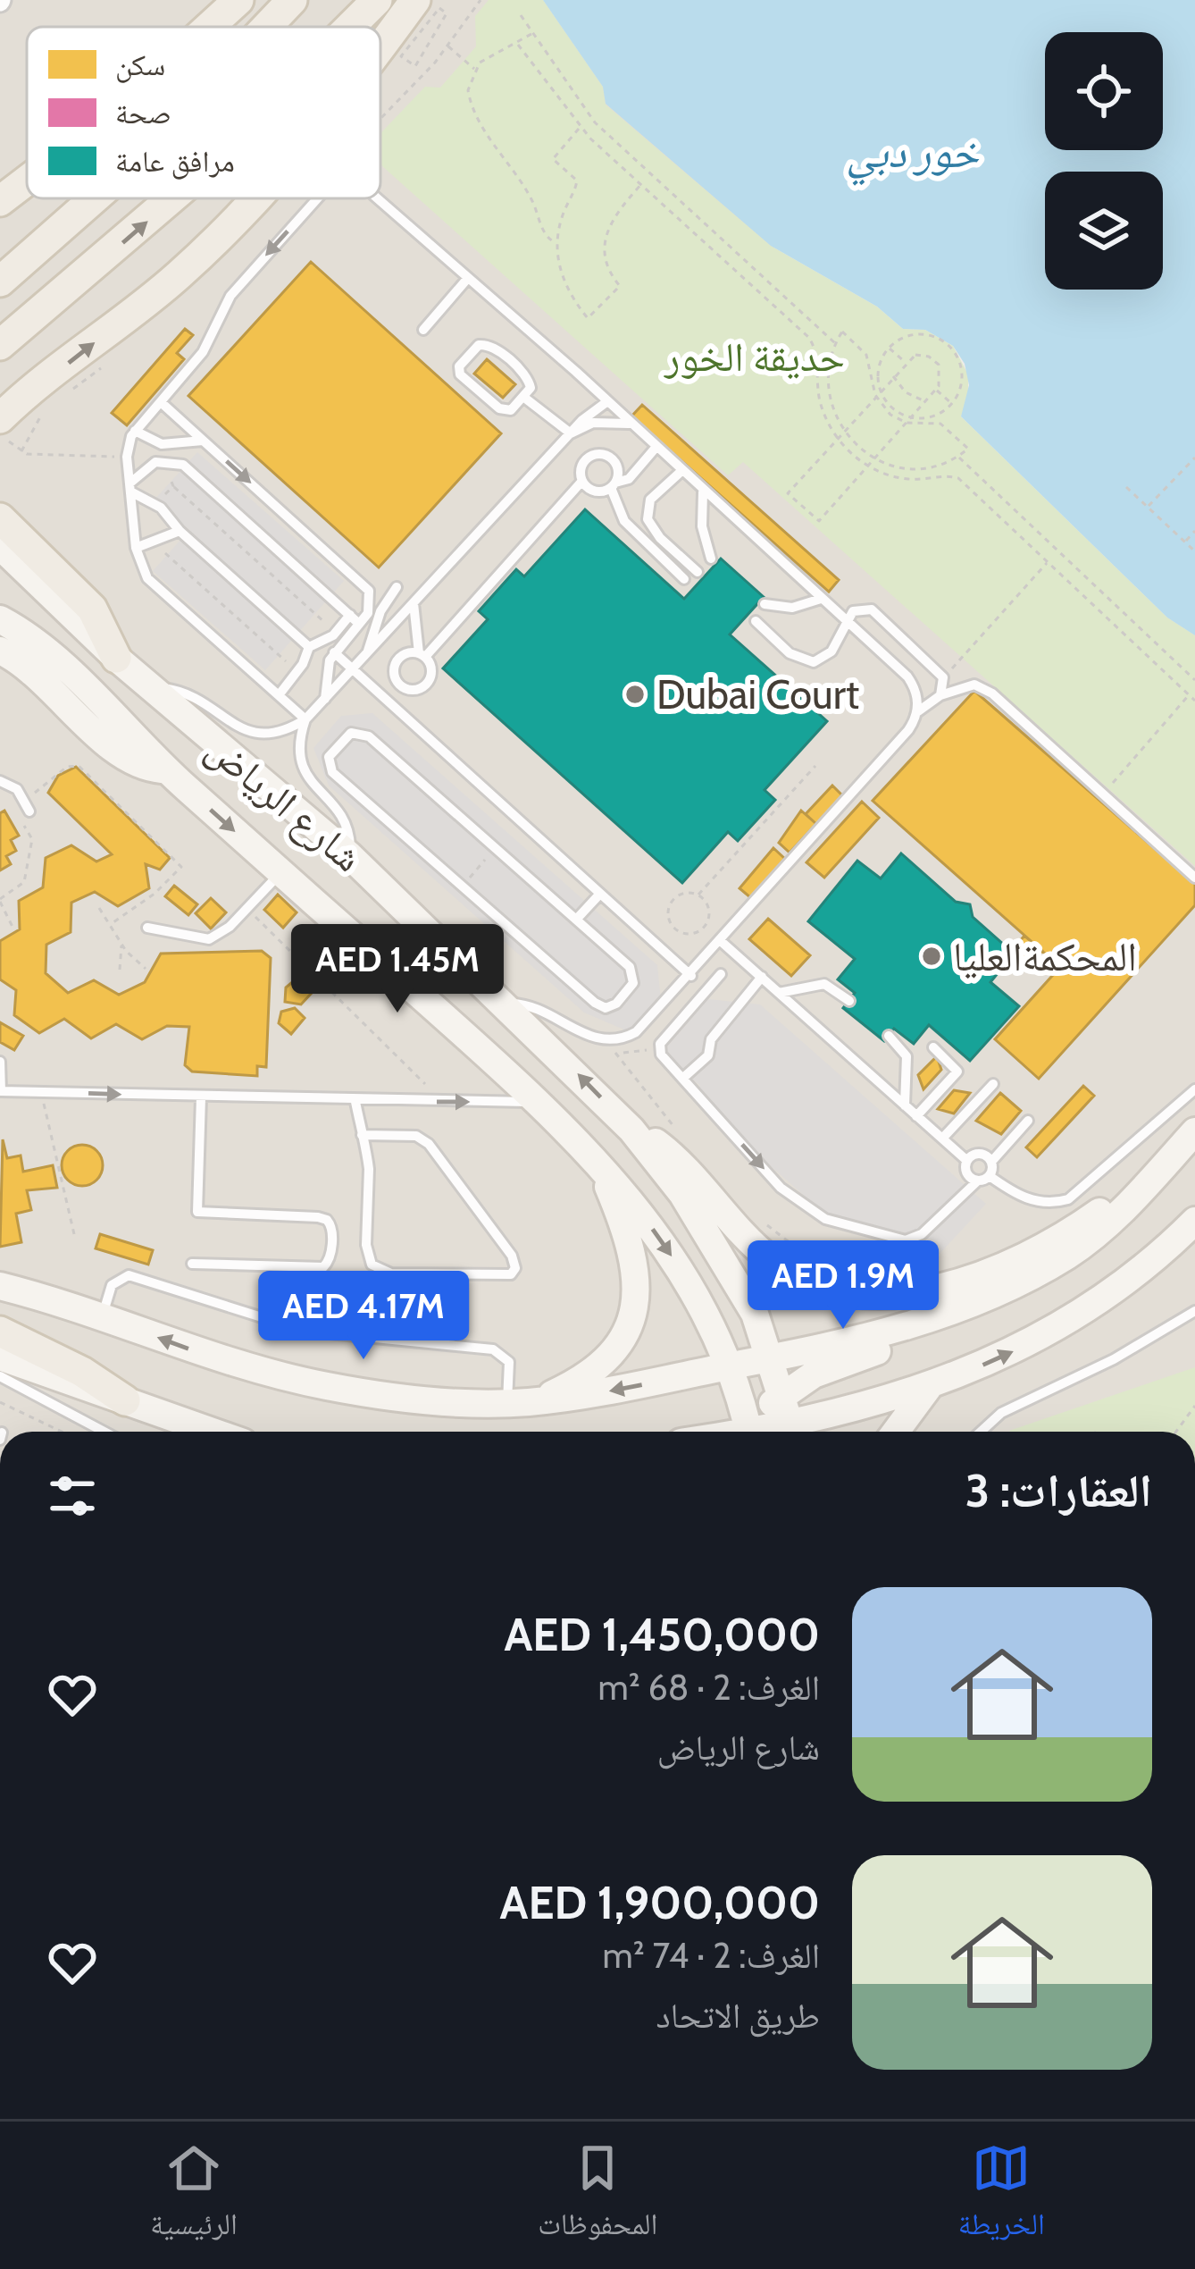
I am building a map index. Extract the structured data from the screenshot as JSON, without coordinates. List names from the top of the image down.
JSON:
{
  "streets": {
    "main road": ["شارع الرياض"]
  },
  "water": ["خور دبي"],
  "parks": ["حديقة الخور"],
  "places": ["Dubai Court", "المحكمةالعليا"],
  "legend": ["سكن", "صحة", "مرافق عامة"],
  "page": {
    "price": ["AED 1.45M", "AED 1.9M", "AED 4.17M"],
    "heading": "العقارات: 3",
    "list": [
      {
        "name": "AED 1,450,000",
        "note": "الغرف: 2 · 68 m² · شارع الرياض"
      },
      {
        "name": "AED 1,900,000",
        "note": "الغرف: 2 · 74 m² · طريق الاتحاد"
      }
    ],
    "tabs": ["الخريطة", "المحفوظات", "الرئيسية"]
  }
}
